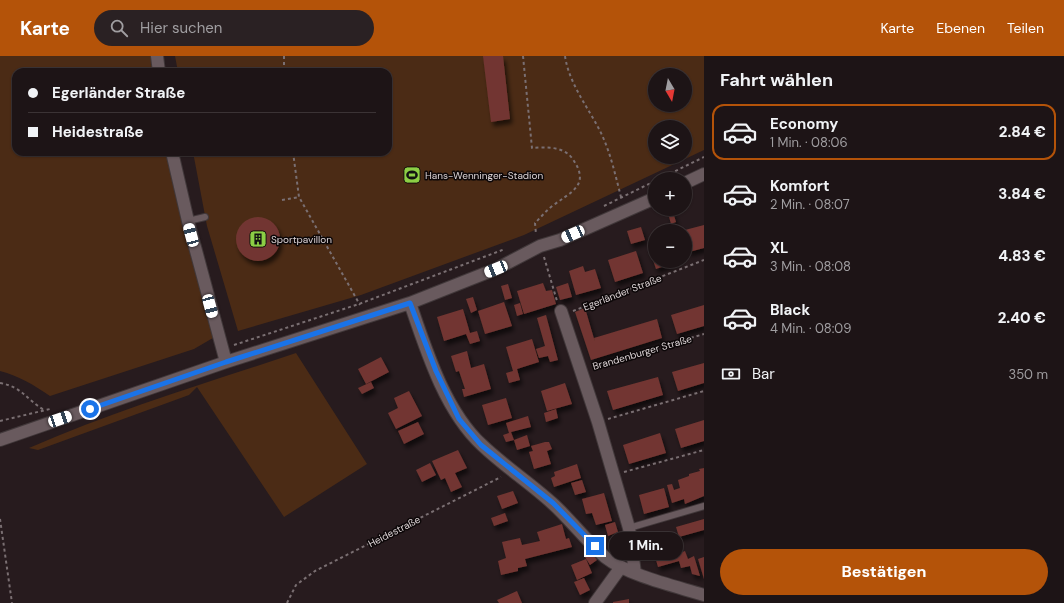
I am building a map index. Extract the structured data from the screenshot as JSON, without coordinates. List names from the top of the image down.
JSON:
{
  "streets": {
    "street": ["Brandenburger Straße"],
    "path": ["Egerländer Straße", "Heidestraße"]
  },
  "crossings": [
    ["Egerländer Straße", "Brandenburger Straße"]
  ],
  "places": {
    "sports": ["Hans-Wenninger-Stadion"],
    "building": ["Sportpavillon"]
  },
  "north": "bottom",
  "page": {
    "header": "Karte",
    "search": "Hier suchen",
    "nav": ["Karte", "Ebenen", "Teilen"],
    "heading": "Fahrt wählen",
    "map_buttons": ["+", "−"],
    "banner": ["Egerländer Straße", "Heidestraße"],
    "list": [
      {
        "name": "Economy",
        "note": "1 Min. · 08:06",
        "value": "2.84 €"
      },
      {
        "name": "Komfort",
        "note": "2 Min. · 08:07",
        "value": "3.84 €"
      },
      {
        "name": "XL",
        "note": "3 Min. · 08:08",
        "value": "4.83 €"
      },
      {
        "name": "Black",
        "note": "4 Min. · 08:09",
        "value": "2.40 €"
      }
    ],
    "pay": ["Bar", "350 m"],
    "bubble": "1 Min.",
    "buttons": "Bestätigen"
  }
}
